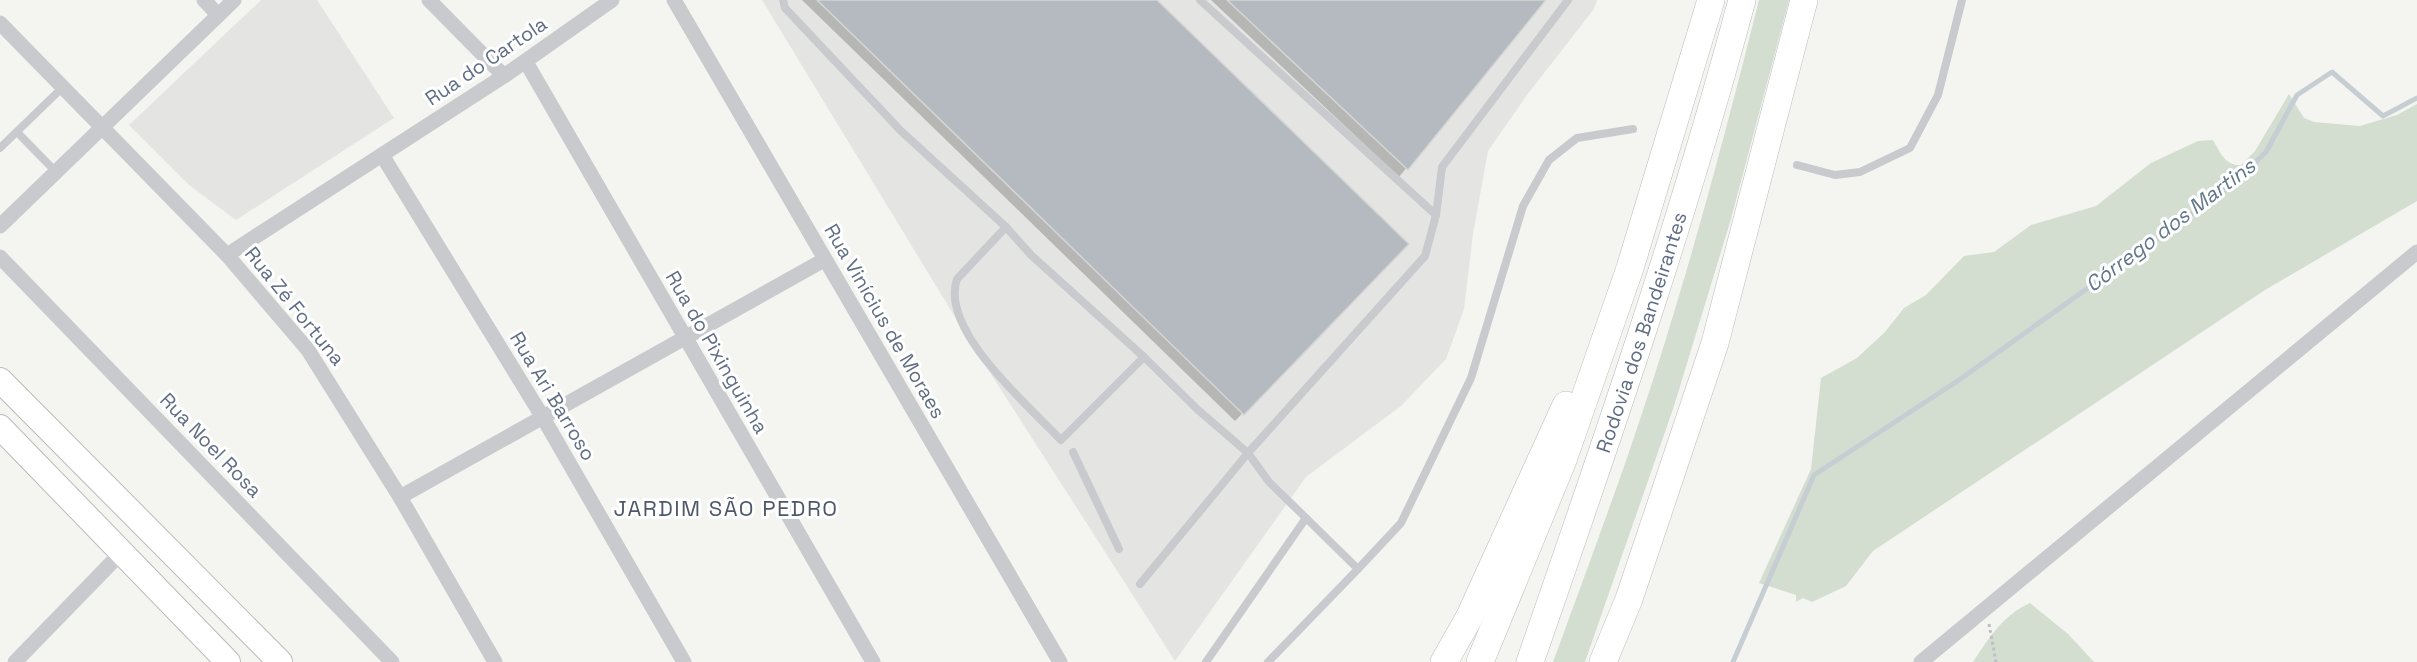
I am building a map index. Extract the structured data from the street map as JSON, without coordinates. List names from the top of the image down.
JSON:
{
  "streets": {
    "highway": ["Rodovia dos Bandeirantes"],
    "street": [
      "Rua do Cartola",
      "Rua Zé Fortuna",
      "Rua Vinícius de Moraes",
      "Rua do Pixinguinha",
      "Rua Ari Barroso",
      "Rua Noel Rosa"
    ]
  },
  "crossings": [
    ["Rua do Cartola", "Rua Zé Fortuna"],
    ["Rua do Cartola", "Rua do Pixinguinha"],
    ["Rua do Cartola", "Rua Ari Barroso"]
  ],
  "districts": ["JARDIM SÃO PEDRO"],
  "water": ["Córrego dos Martins"]
}
